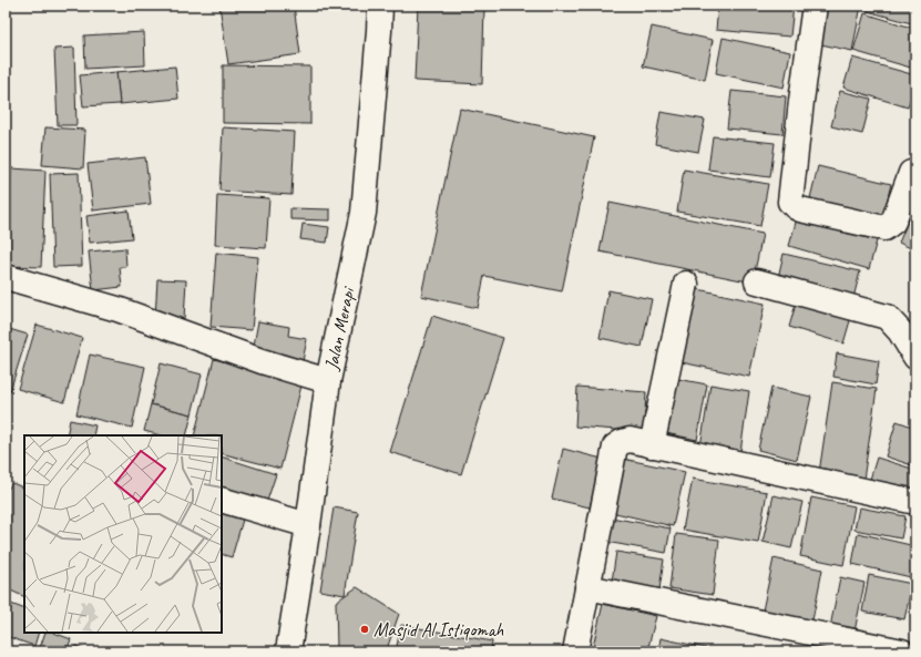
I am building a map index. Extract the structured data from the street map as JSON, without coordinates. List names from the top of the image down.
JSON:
{
  "streets": {
    "street": ["Jalan Merapi"]
  },
  "places": ["Masjid Al Istiqomah"]
}
